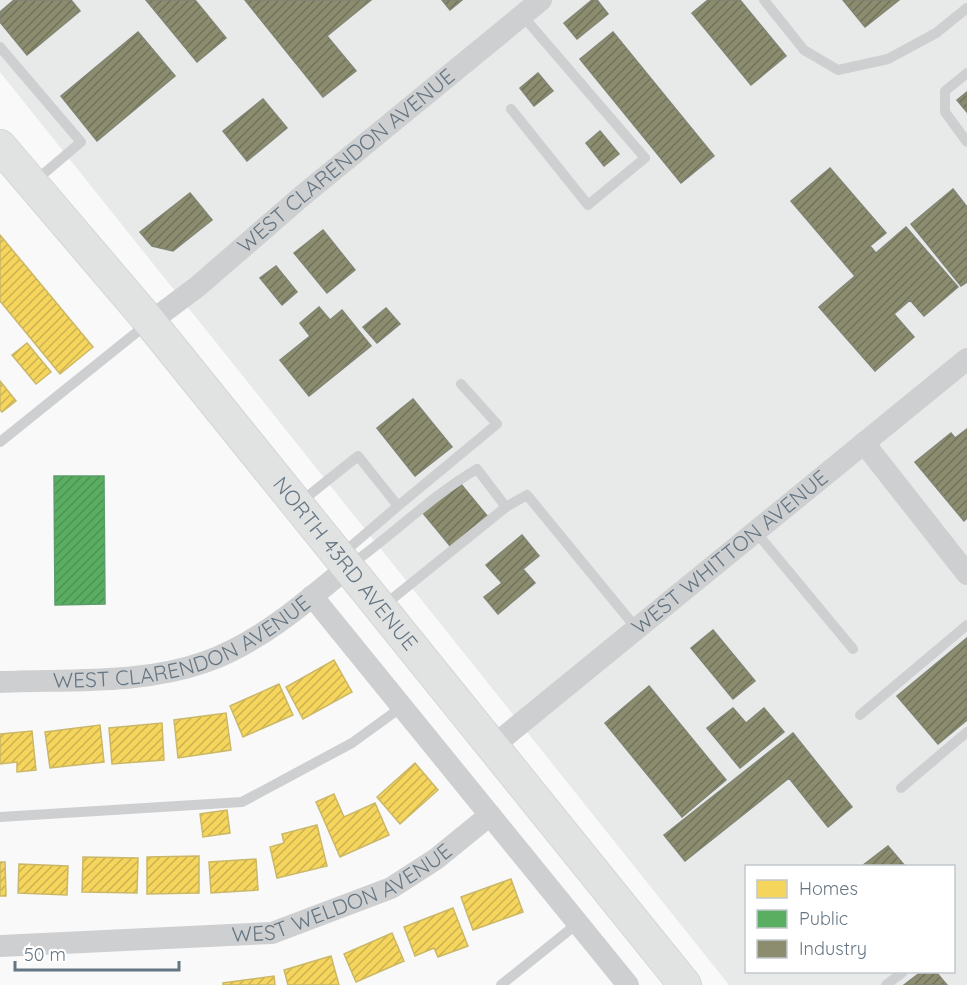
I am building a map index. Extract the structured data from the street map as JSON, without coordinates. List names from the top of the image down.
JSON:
{
  "streets": {
    "main road": ["NORTH 43RD AVENUE"],
    "street": ["WEST CLARENDON AVENUE", "WEST WHITTON AVENUE", "WEST WELDON AVENUE"]
  },
  "crossings": [
    ["WEST CLARENDON AVENUE", "NORTH 43RD AVENUE"],
    ["WEST WHITTON AVENUE", "NORTH 43RD AVENUE"]
  ],
  "legend": ["Homes", "Public", "Industry"],
  "scale_bar": "50 m"
}
